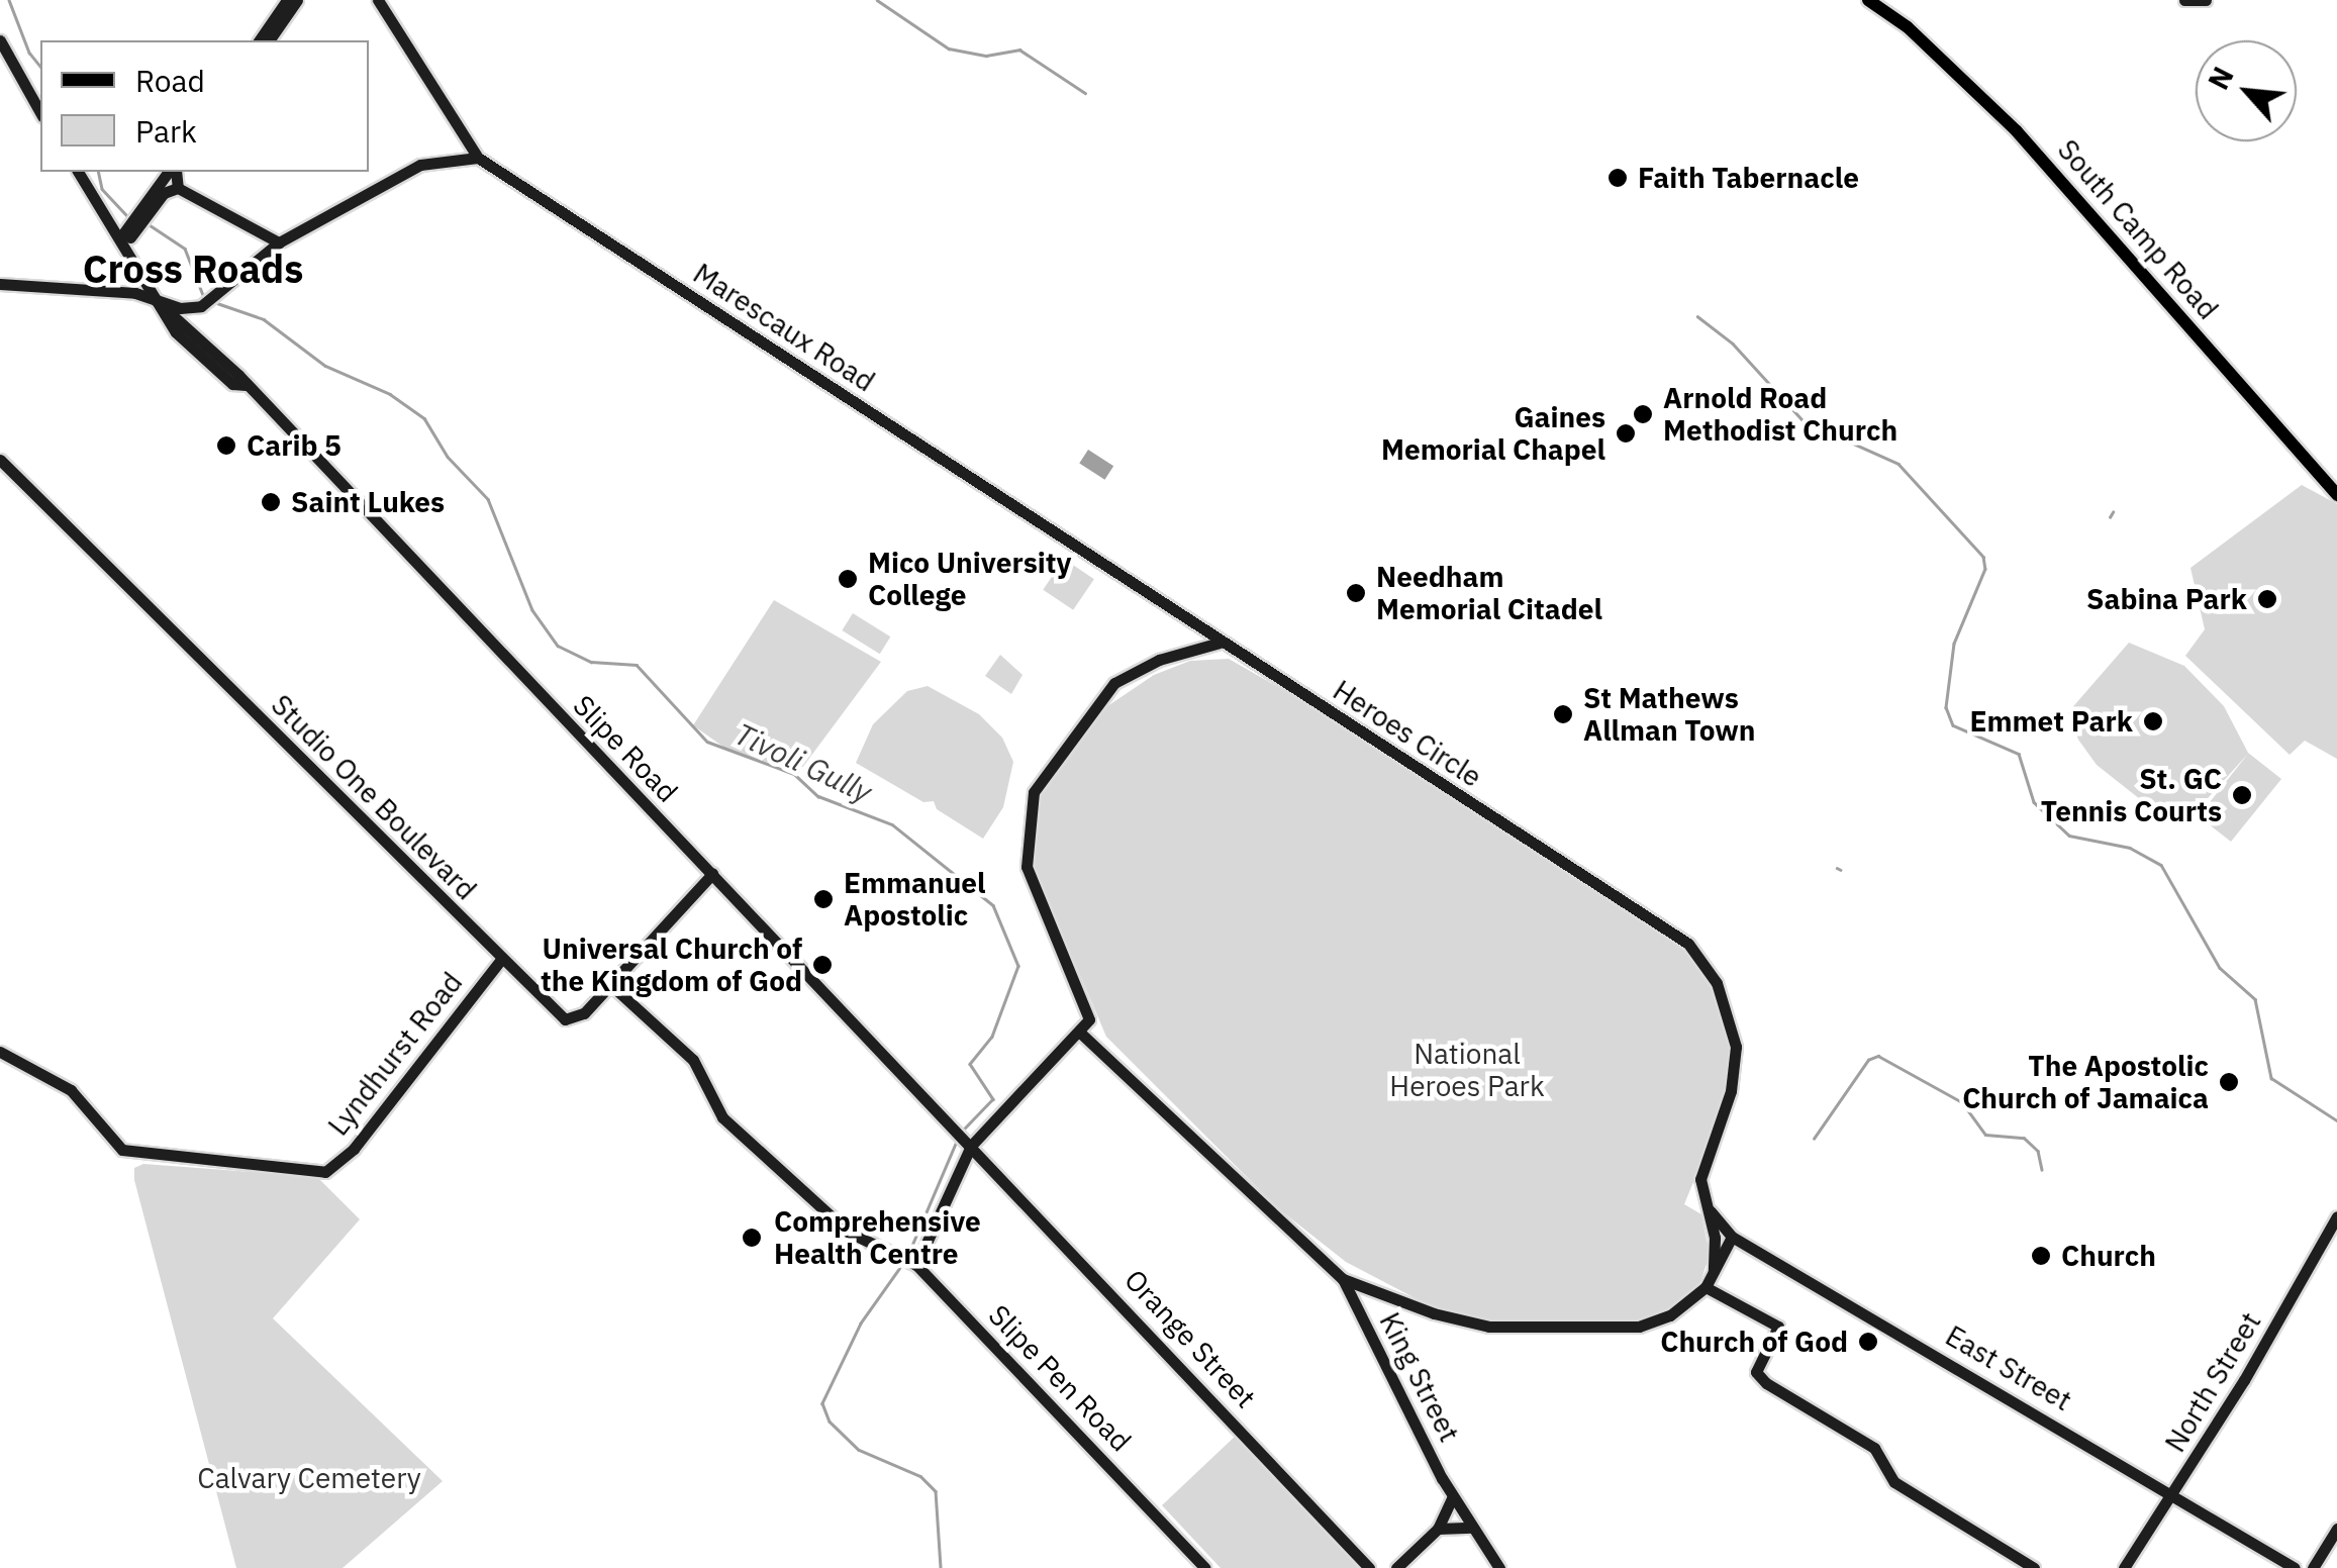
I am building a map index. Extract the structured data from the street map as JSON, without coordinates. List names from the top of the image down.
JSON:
{
  "streets": {
    "main road": [
      "South Camp Road",
      "Marescaux Road",
      "Heroes Circle",
      "Slipe Road",
      "Studio One Boulevard",
      "Lyndhurst Road",
      "Orange Street",
      "East Street",
      "King Street",
      "Slipe Pen Road",
      "North Street"
    ]
  },
  "crossings": [
    ["Marescaux Road", "Heroes Circle"],
    ["Heroes Circle", "East Street"],
    ["Slipe Road", "Studio One Boulevard"],
    ["Slipe Road", "Orange Street"],
    ["Studio One Boulevard", "Lyndhurst Road"],
    ["Studio One Boulevard", "Slipe Pen Road"],
    ["East Street", "North Street"]
  ],
  "districts": ["Cross Roads"],
  "water": ["Tivoli Gully"],
  "parks": ["National Heroes Park", "Calvary Cemetery"],
  "places": [
    "Faith Tabernacle",
    "Arnold Road Methodist Church",
    "Gaines Memorial Chapel",
    "Carib 5",
    "Saint Lukes",
    "Mico University College",
    "Needham Memorial Citadel",
    "Sabina Park",
    "St Mathews Allman Town",
    "Emmet Park",
    "St. GC Tennis Courts",
    "Emmanuel Apostolic",
    "Universal Church of the Kingdom of God",
    "The Apostolic Church of Jamaica",
    "Comprehensive Health Centre",
    "Church",
    "Church of God"
  ],
  "legend": ["Road", "Park"],
  "north": "top left"
}
